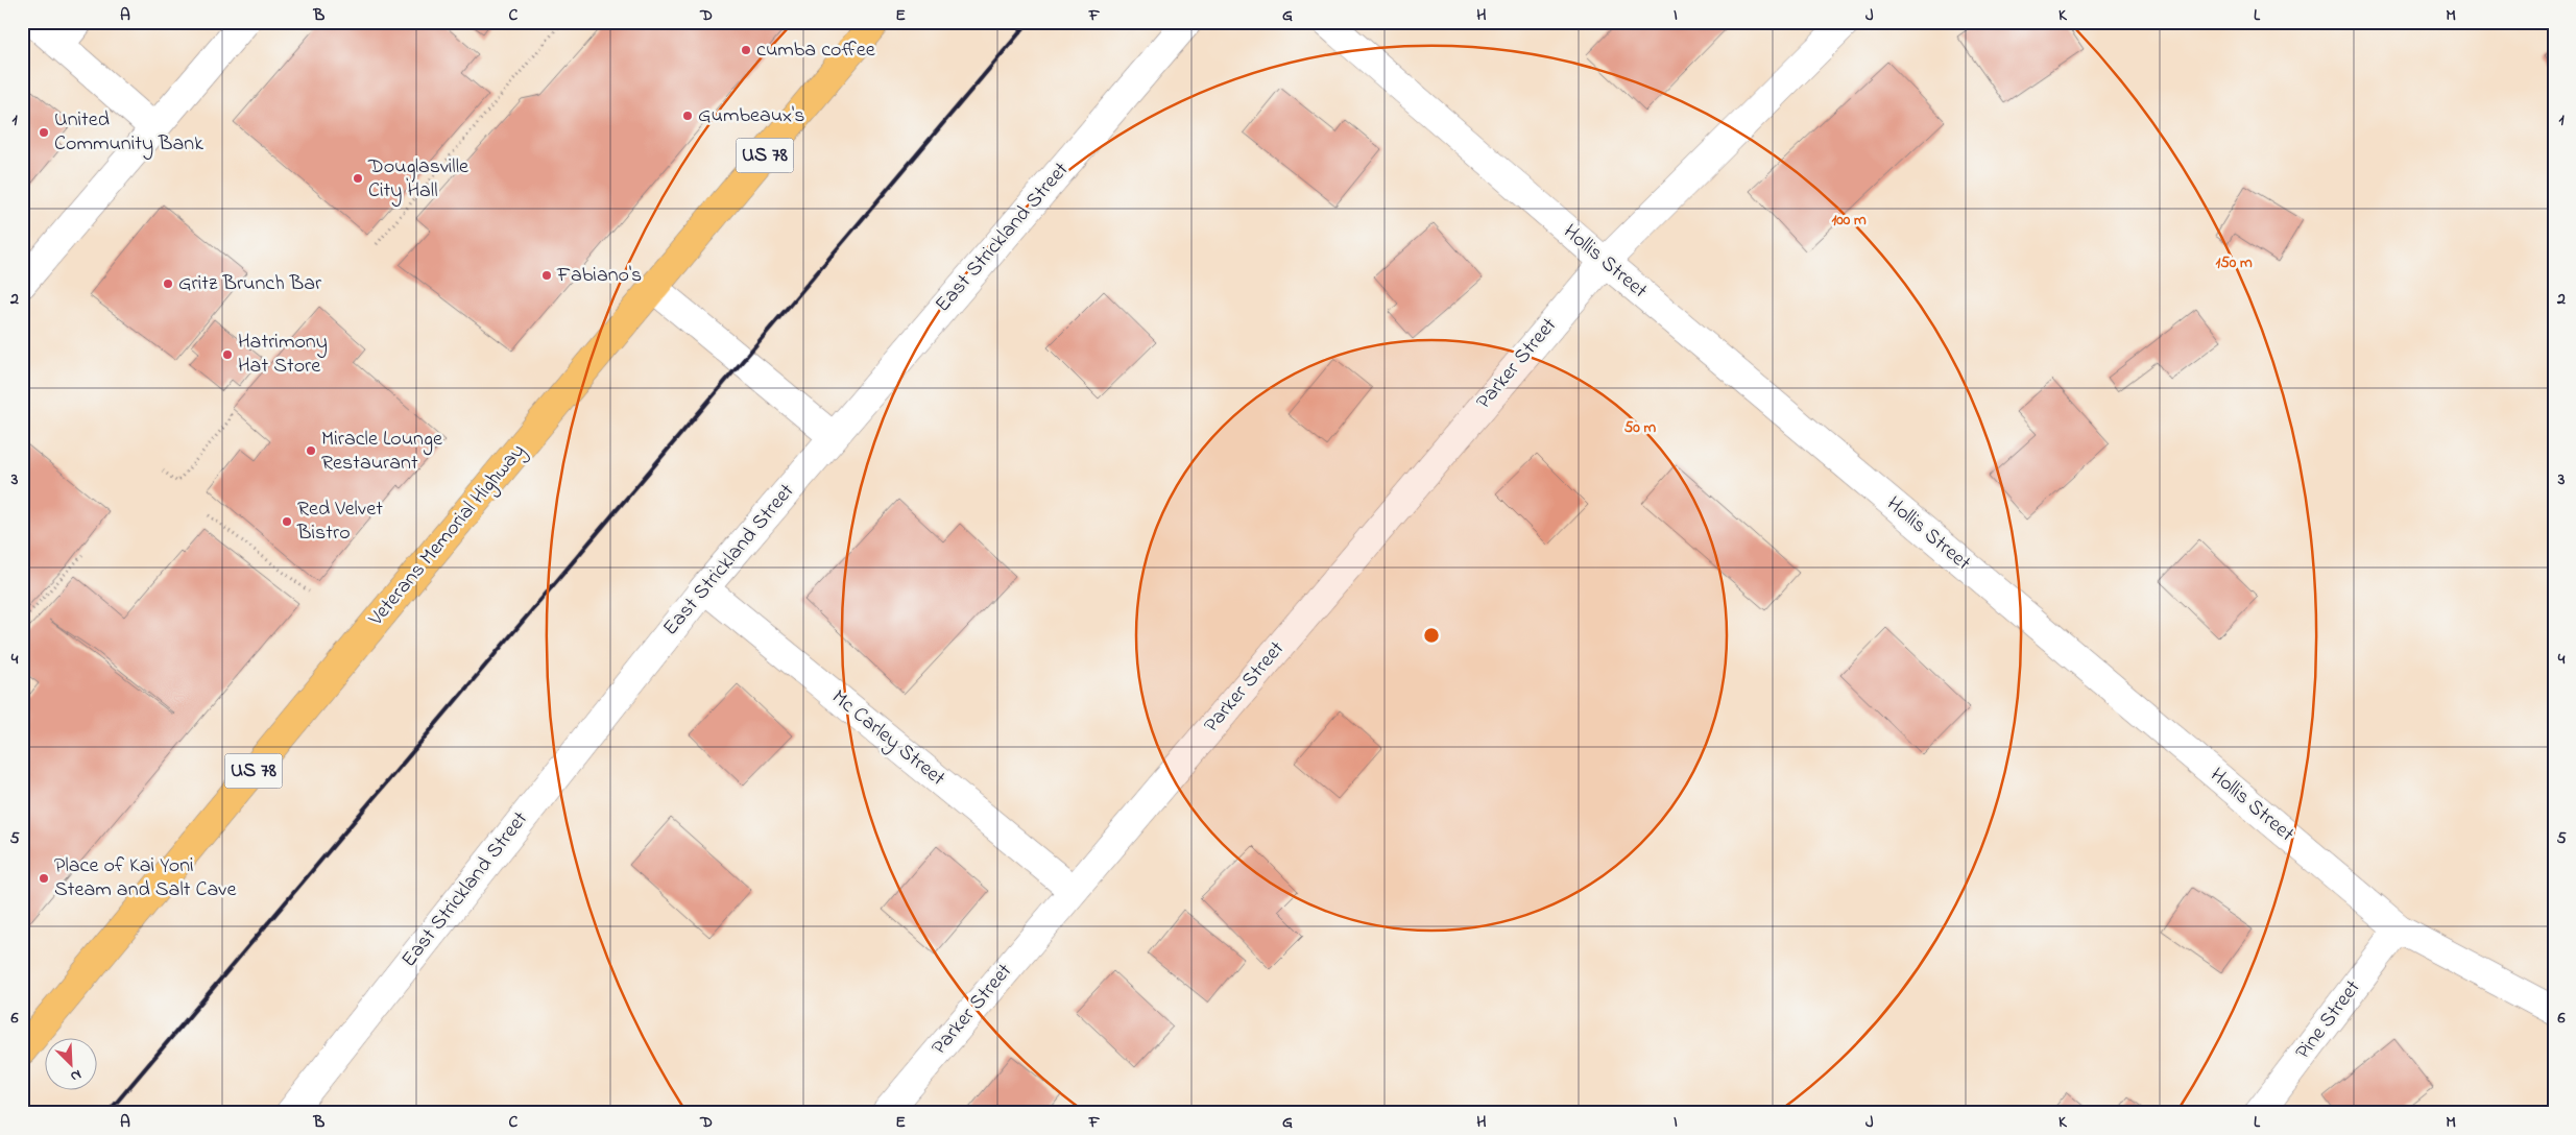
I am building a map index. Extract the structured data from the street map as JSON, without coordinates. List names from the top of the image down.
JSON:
{
  "streets": {
    "main road": ["US 78", "Veterans Memorial Highway"],
    "street": [
      "East Strickland Street",
      "Hollis Street",
      "Parker Street",
      "Mc Carley Street",
      "Pine Street"
    ]
  },
  "crossings": [
    ["East Strickland Street", "Mc Carley Street"],
    ["Hollis Street", "Parker Street"],
    ["Hollis Street", "Pine Street"],
    ["Parker Street", "Mc Carley Street"]
  ],
  "places": [
    "cumba coffee",
    "Gumbeaux's",
    "United Community Bank",
    "Douglasville City Hall",
    "Fabiano's",
    "Gritz Brunch Bar",
    "Hatrimony Hat Store",
    "Miracle Lounge Restaurant",
    "Red Velvet Bistro",
    "Place of Kai Yoni Steam and Salt Cave"
  ],
  "north": "bottom right",
  "grid": {
    "columns": [
      "A",
      "B",
      "C",
      "D",
      "E",
      "F",
      "G",
      "H",
      "I",
      "J",
      "K",
      "L",
      "M"
    ],
    "rows": [
      "1",
      "2",
      "3",
      "4",
      "5",
      "6"
    ]
  },
  "rings": ["100 m", "150 m", "50 m"]
}
